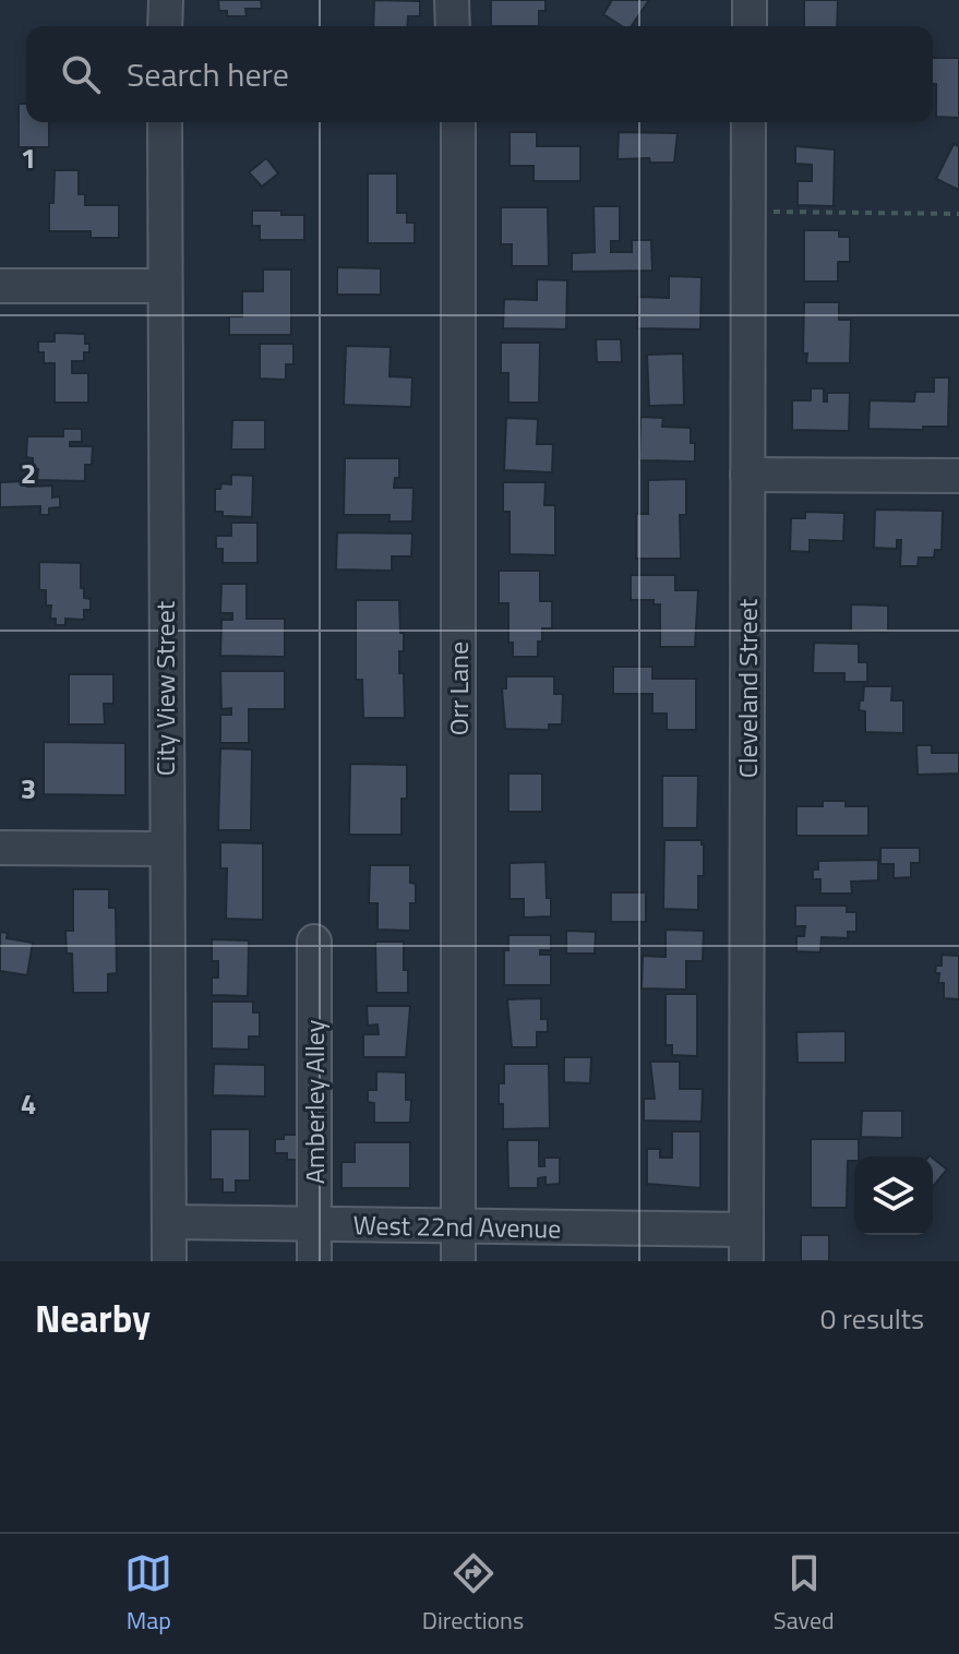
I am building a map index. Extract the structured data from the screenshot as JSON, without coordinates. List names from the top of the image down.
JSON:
{
  "streets": {
    "street": [
      "City View Street",
      "Orr Lane",
      "Cleveland Street",
      "Amberley Alley",
      "West 22nd Avenue"
    ]
  },
  "crossings": [
    ["City View Street", "West 22nd Avenue"],
    ["Orr Lane", "West 22nd Avenue"],
    ["Cleveland Street", "West 22nd Avenue"],
    ["Amberley Alley", "West 22nd Avenue"]
  ],
  "page": {
    "search": "Search here",
    "heading": ["Nearby", "0 results"],
    "nav": ["Map", "Directions", "Saved"]
  },
  "grid": {
    "rows": [
      "1",
      "2",
      "3",
      "4"
    ]
  }
}
